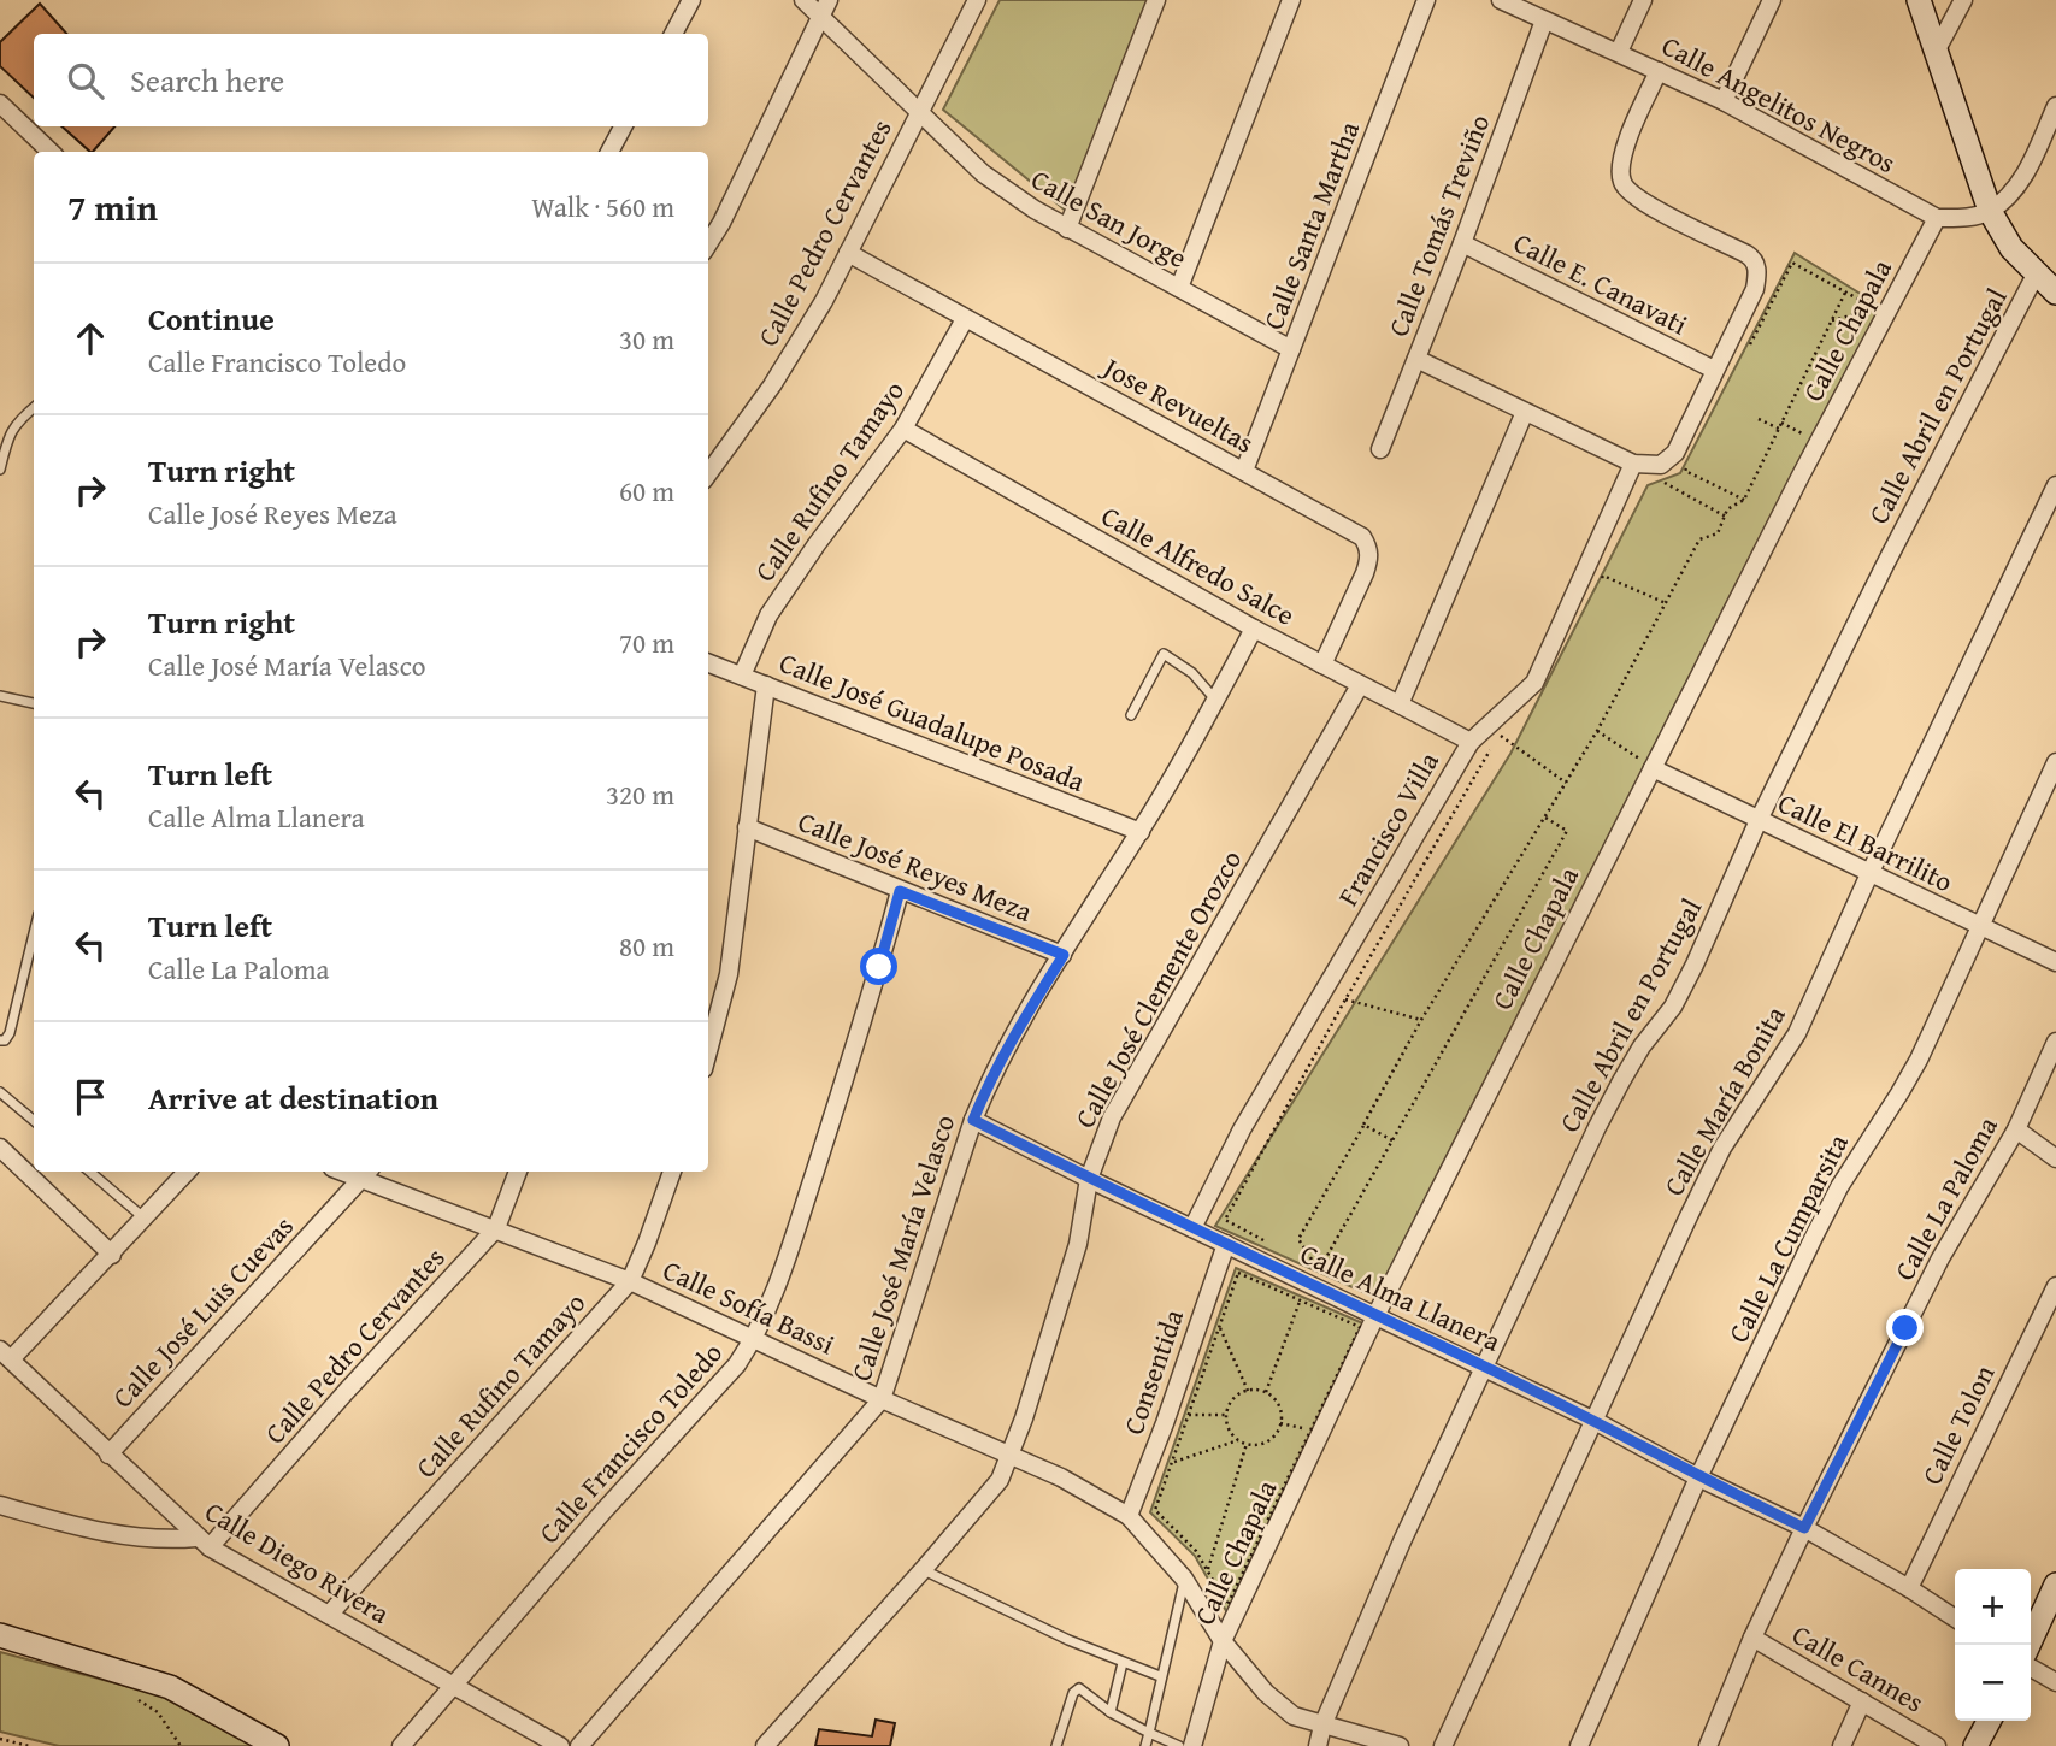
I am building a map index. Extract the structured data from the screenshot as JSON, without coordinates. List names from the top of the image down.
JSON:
{
  "streets": {
    "street": [
      "Calle Angelitos Negros",
      "Calle San Jorge",
      "Calle Santa Martha",
      "Calle Tomás Treviño",
      "Calle Pedro Cervantes",
      "Calle E. Canavati",
      "Calle Chapala",
      "Jose Revueltas",
      "Calle Abril en Portugal",
      "Calle Rufino Tamayo",
      "Calle Alfredo Salce",
      "Calle José Guadalupe Posada",
      "Francisco Villa",
      "Calle El Barrilito",
      "Calle José Reyes Meza",
      "Calle José Clemente Orozco",
      "Calle María Bonita",
      "Calle La Paloma",
      "Calle La Cumparsita",
      "Calle José María Velasco",
      "Calle Alma Llanera",
      "Calle Sofía Bassi",
      "Calle José Luis Cuevas",
      "Consentida",
      "Calle Tolon",
      "Calle Francisco Toledo",
      "Calle Diego Rivera",
      "Calle Cannes"
    ]
  },
  "crossings": [
    ["Calle Angelitos Negros", "Calle Tomás Treviño"],
    ["Calle Angelitos Negros", "Calle Chapala"],
    ["Calle San Jorge", "Calle Santa Martha"],
    ["Calle San Jorge", "Calle Pedro Cervantes"],
    ["Calle Santa Martha", "Jose Revueltas"],
    ["Calle Tomás Treviño", "Calle E. Canavati"],
    ["Calle Pedro Cervantes", "Jose Revueltas"],
    ["Calle Pedro Cervantes", "Calle Sofía Bassi"],
    ["Calle Pedro Cervantes", "Calle Diego Rivera"],
    ["Calle Chapala", "Calle El Barrilito"],
    ["Calle Chapala", "Calle Alma Llanera"],
    ["Calle Chapala", "Calle Sofía Bassi"],
    ["Jose Revueltas", "Calle Rufino Tamayo"],
    ["Jose Revueltas", "Calle Alfredo Salce"],
    ["Calle Abril en Portugal", "Calle El Barrilito"],
    ["Calle Abril en Portugal", "Calle Alma Llanera"],
    ["Calle Abril en Portugal", "Calle Sofía Bassi"],
    ["Calle Rufino Tamayo", "Calle Alfredo Salce"],
    ["Calle Rufino Tamayo", "Calle José Guadalupe Posada"],
    ["Calle Rufino Tamayo", "Calle Sofía Bassi"],
    ["Calle Rufino Tamayo", "Calle Diego Rivera"],
    ["Calle Alfredo Salce", "Francisco Villa"],
    ["Calle Alfredo Salce", "Calle José Clemente Orozco"],
    ["Calle Alfredo Salce", "Calle José María Velasco"],
    ["Calle José Guadalupe Posada", "Calle José María Velasco"],
    ["Francisco Villa", "Calle Alma Llanera"],
    ["Calle El Barrilito", "Calle María Bonita"],
    ["Calle El Barrilito", "Calle La Cumparsita"],
    ["Calle José Reyes Meza", "Calle José María Velasco"],
    ["Calle José Reyes Meza", "Calle Francisco Toledo"],
    ["Calle José Clemente Orozco", "Calle Alma Llanera"],
    ["Calle José Clemente Orozco", "Calle Sofía Bassi"],
    ["Calle María Bonita", "Calle Alma Llanera"],
    ["Calle La Paloma", "Calle Alma Llanera"],
    ["Calle La Paloma", "Calle Cannes"],
    ["Calle La Cumparsita", "Calle Alma Llanera"],
    ["Calle José María Velasco", "Calle Alma Llanera"],
    ["Calle José María Velasco", "Calle Sofía Bassi"],
    ["Calle Alma Llanera", "Consentida"],
    ["Calle Alma Llanera", "Calle Tolon"],
    ["Calle Sofía Bassi", "Calle José Luis Cuevas"],
    ["Calle Sofía Bassi", "Consentida"],
    ["Calle Sofía Bassi", "Calle Francisco Toledo"],
    ["Calle José Luis Cuevas", "Calle Diego Rivera"],
    ["Calle Francisco Toledo", "Calle Diego Rivera"]
  ],
  "page": {
    "search": "Search here",
    "heading": ["7 min", "Walk · 560 m"],
    "list": [
      ["Continue", "Calle Francisco Toledo", "30 m"],
      ["Turn right", "Calle José Reyes Meza", "60 m"],
      ["Turn right", "Calle José María Velasco", "70 m"],
      ["Turn left", "Calle Alma Llanera", "320 m"],
      ["Turn left", "Calle La Paloma", "80 m"],
      "Arrive at destination"
    ],
    "map_buttons": ["+", "−"]
  }
}
